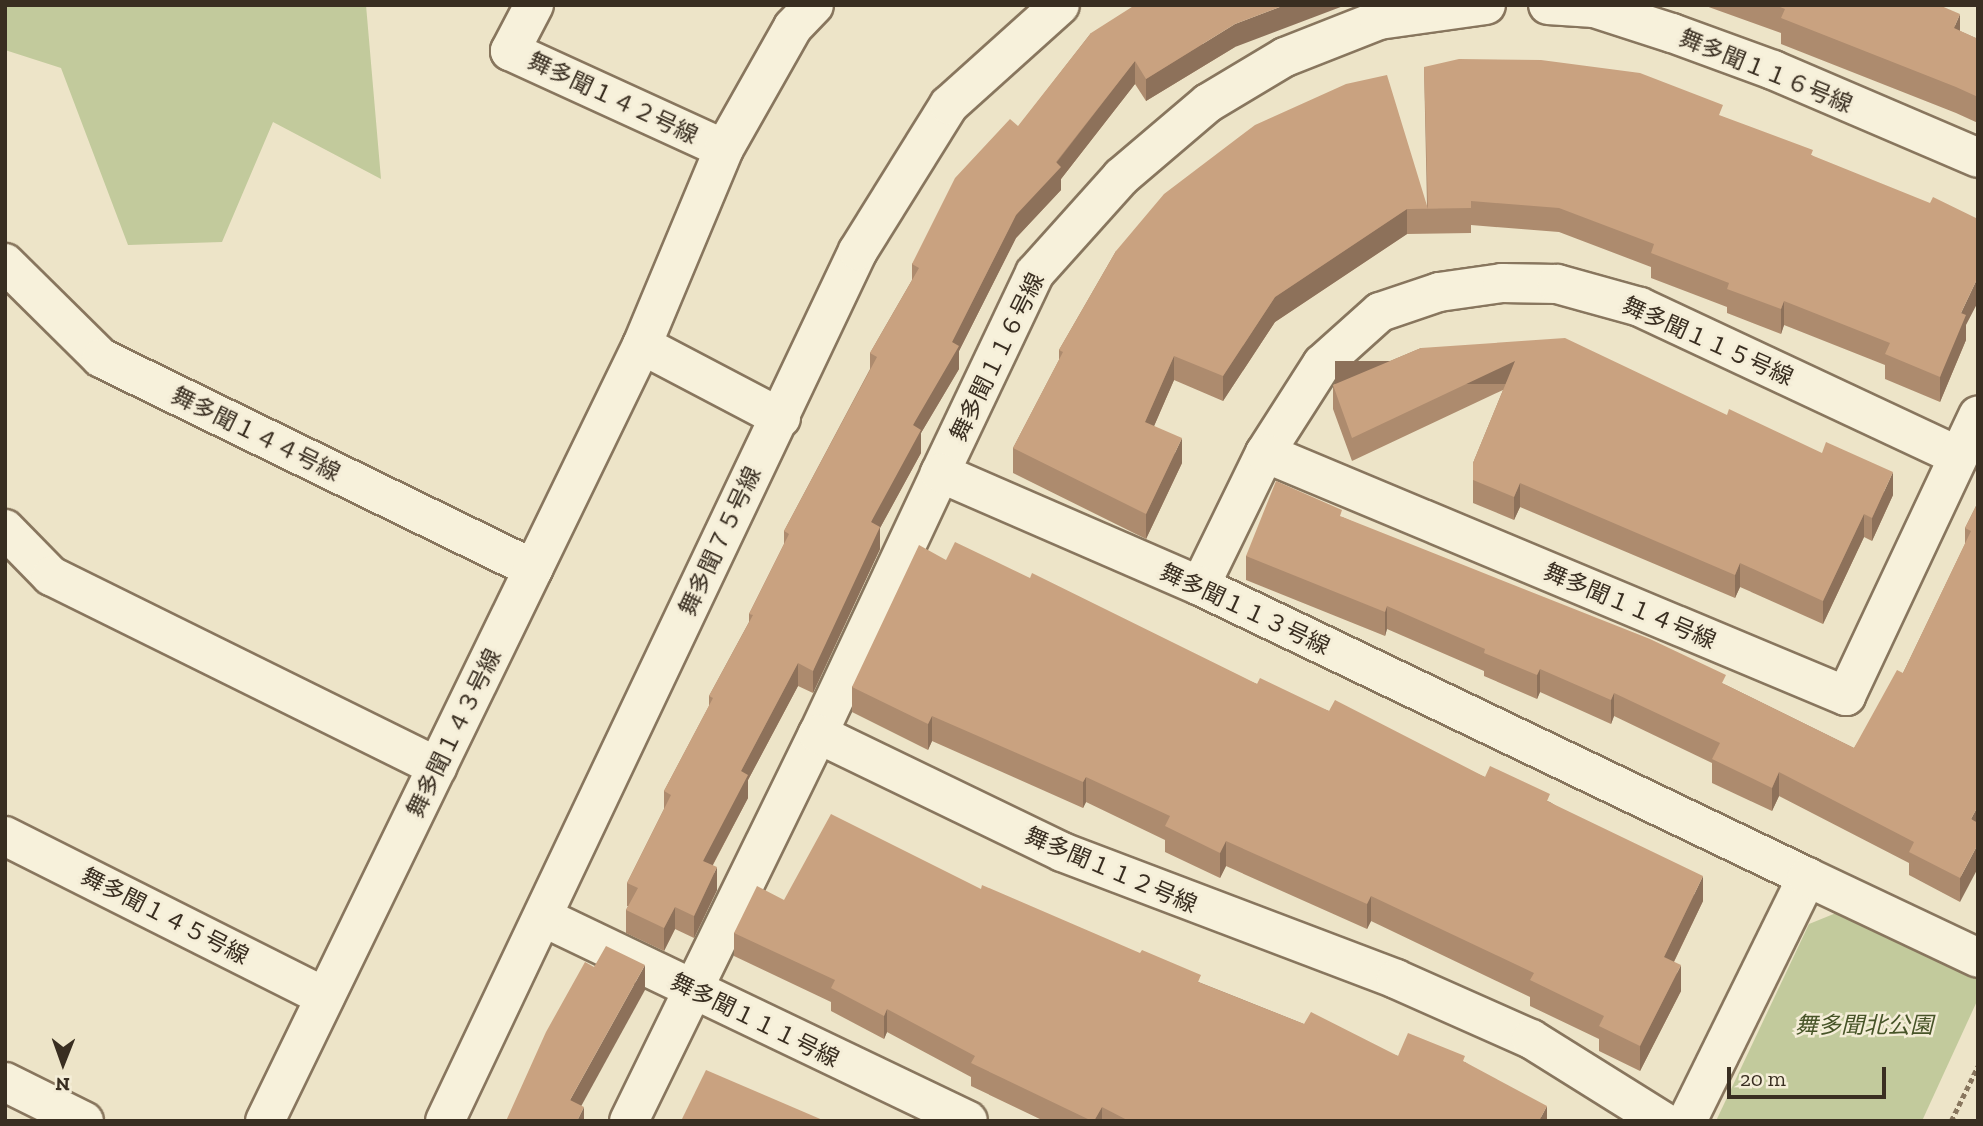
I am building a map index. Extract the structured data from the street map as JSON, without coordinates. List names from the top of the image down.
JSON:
{
  "streets": {
    "street": [
      "舞多聞１１６号線",
      "舞多聞１４２号線",
      "舞多聞１１５号線",
      "舞多聞１４４号線",
      "舞多聞７５号線",
      "舞多聞１１４号線",
      "舞多聞１１３号線",
      "舞多聞１４３号線",
      "舞多聞１１２号線",
      "舞多聞１４５号線",
      "舞多聞１１１号線"
    ]
  },
  "crossings": [
    ["舞多聞１１６号線", "舞多聞１１３号線"],
    ["舞多聞１４２号線", "舞多聞１４３号線"],
    ["舞多聞１１５号線", "舞多聞１１４号線"],
    ["舞多聞１４４号線", "舞多聞１４３号線"],
    ["舞多聞７５号線", "舞多聞１１１号線"],
    ["舞多聞１４３号線", "舞多聞１４５号線"]
  ],
  "parks": ["舞多聞北公園"],
  "scale_bar": "20 m",
  "north": "bottom"
}
